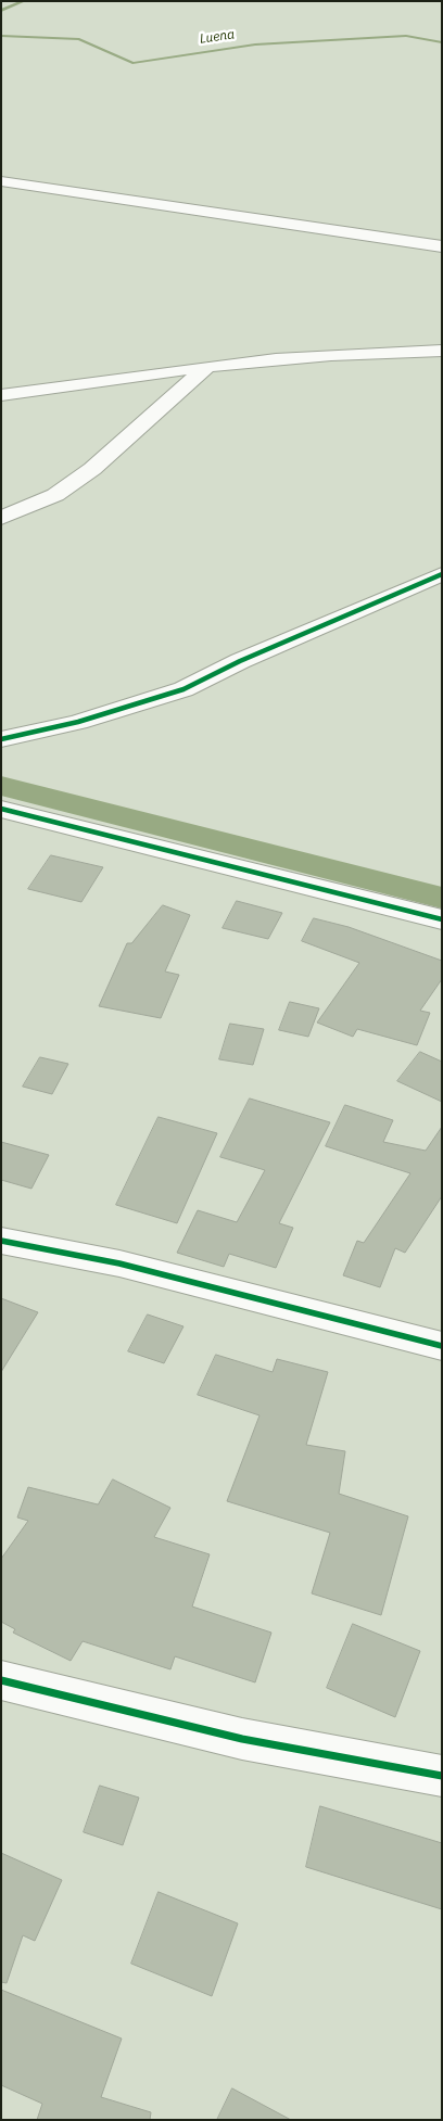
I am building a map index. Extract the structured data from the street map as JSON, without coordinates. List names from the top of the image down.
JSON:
{
  "water": ["Luena"]
}
